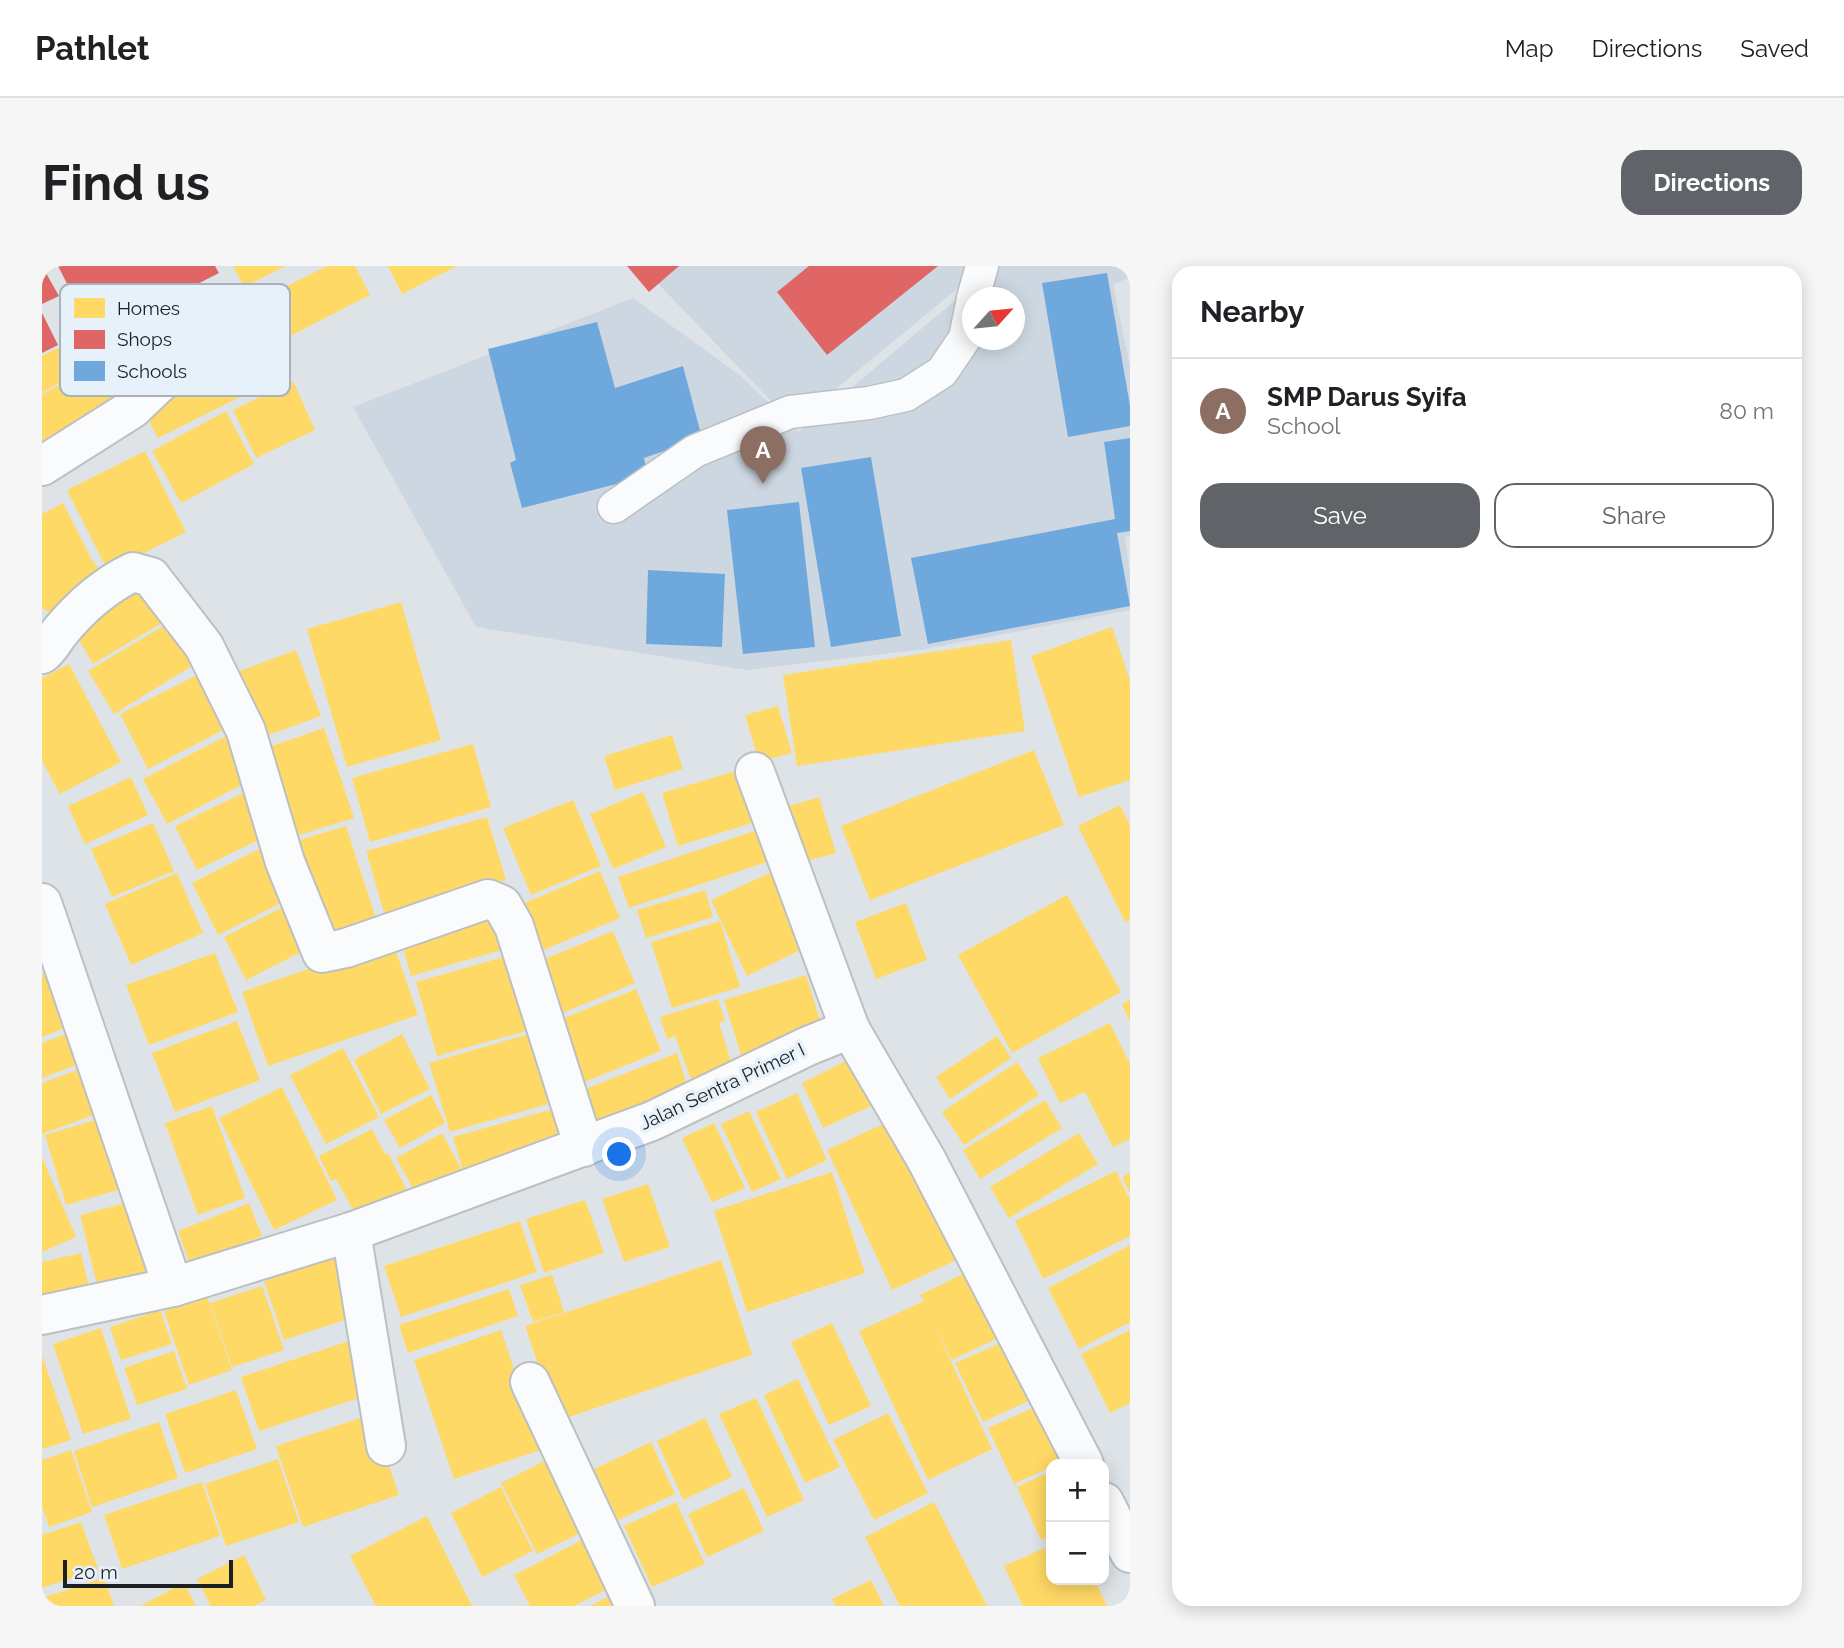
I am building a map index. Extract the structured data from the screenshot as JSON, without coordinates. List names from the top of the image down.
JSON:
{
  "streets": {
    "street": ["Jalan Sentra Primer I"]
  },
  "legend": ["Homes", "Shops", "Schools"],
  "scale_bar": "20 m",
  "north": "top right",
  "page": {
    "header": "Pathlet",
    "nav": ["Map", "Directions", "Saved"],
    "buttons": [
      "Directions",
      ["Save", "Share"]
    ],
    "title": "Find us",
    "heading": "Nearby",
    "list": [
      {
        "mark": "A",
        "name": "SMP Darus Syifa",
        "note": "School",
        "value": "80 m"
      }
    ],
    "pins": "A",
    "map_buttons": ["+", "−"],
    "scale": "20 m"
  }
}
